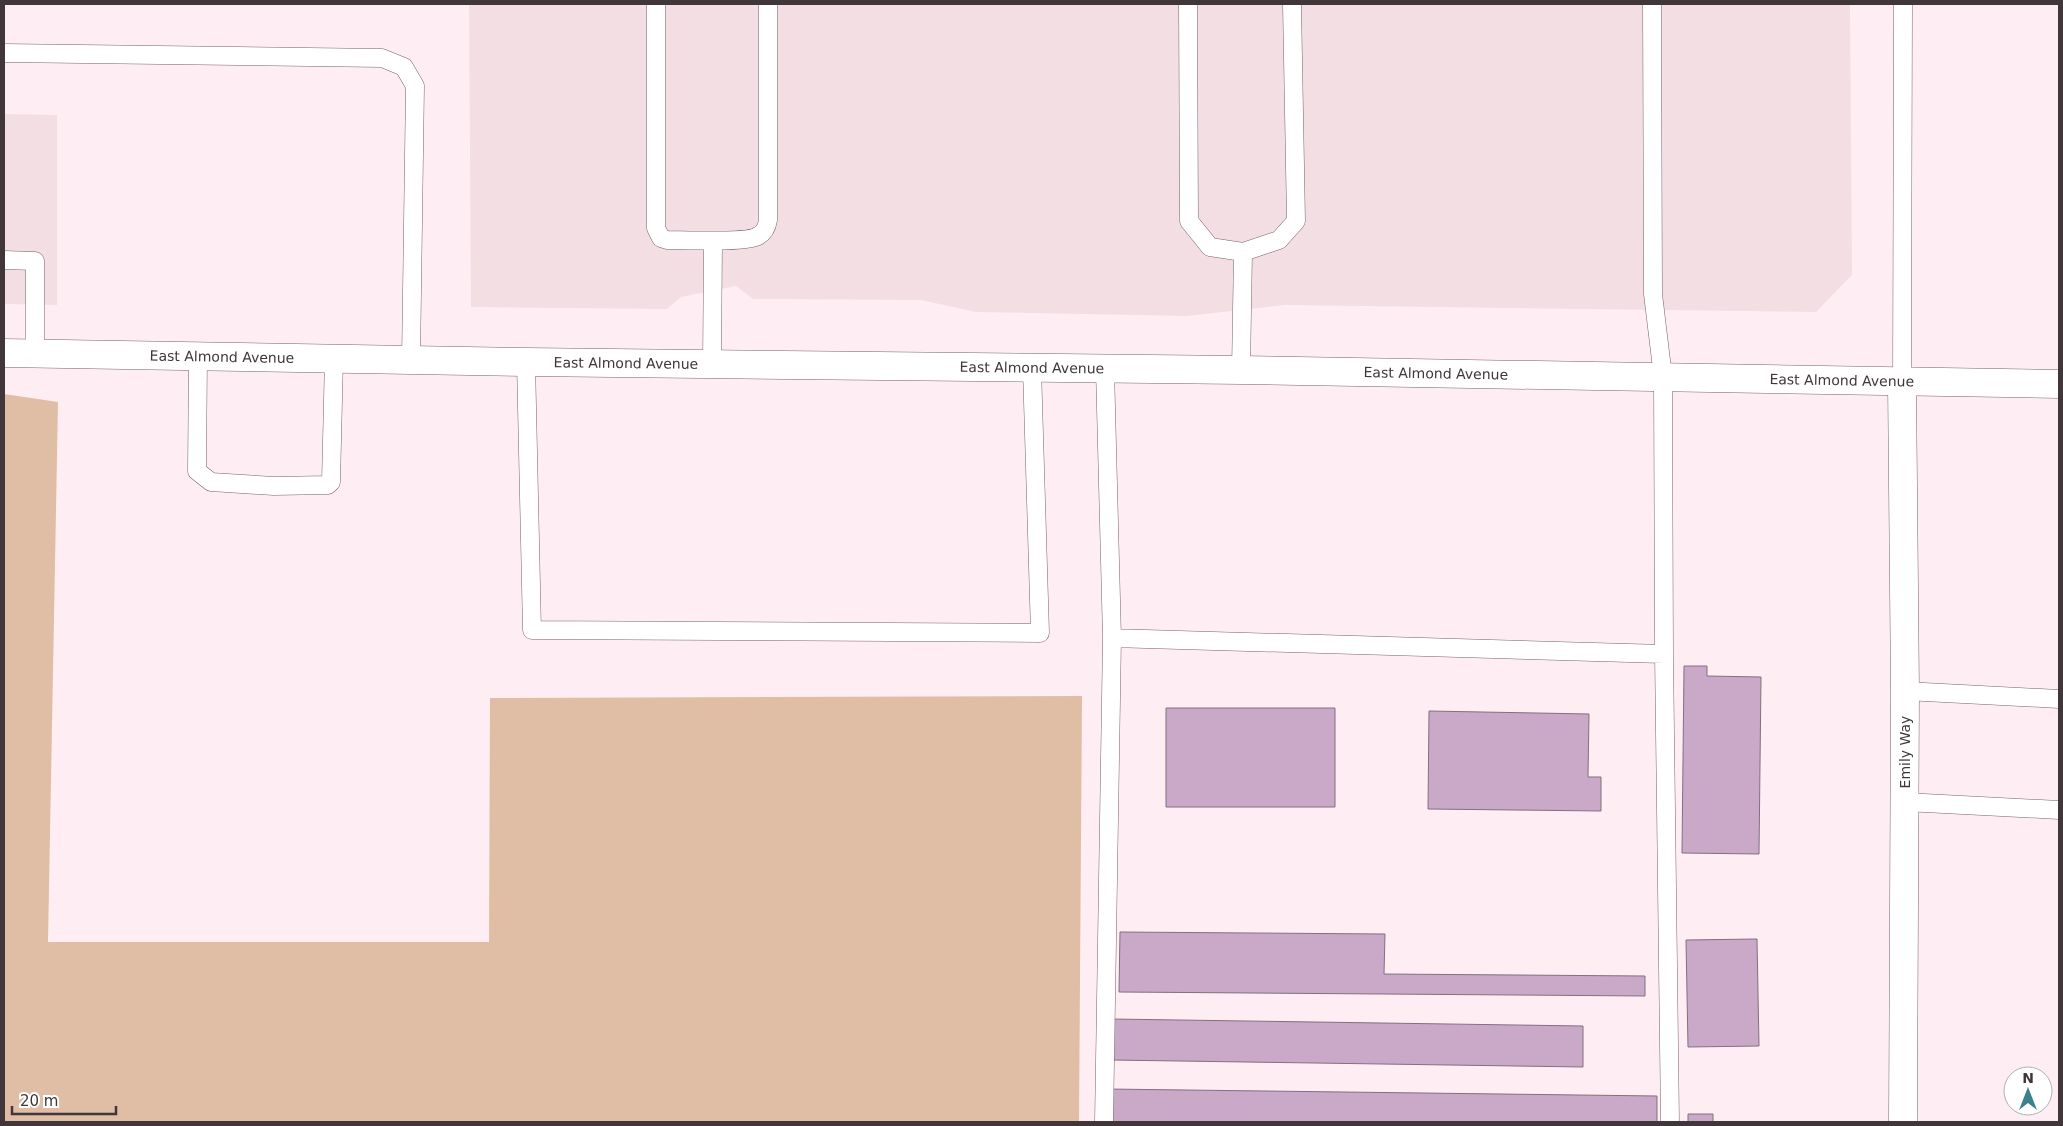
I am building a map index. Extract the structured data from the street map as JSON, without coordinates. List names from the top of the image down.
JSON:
{
  "streets": {
    "main road": ["East Almond Avenue", "Emily Way"]
  },
  "crossings": [
    ["East Almond Avenue", "Emily Way"]
  ],
  "scale_bar": "20 m",
  "north": "top"
}
